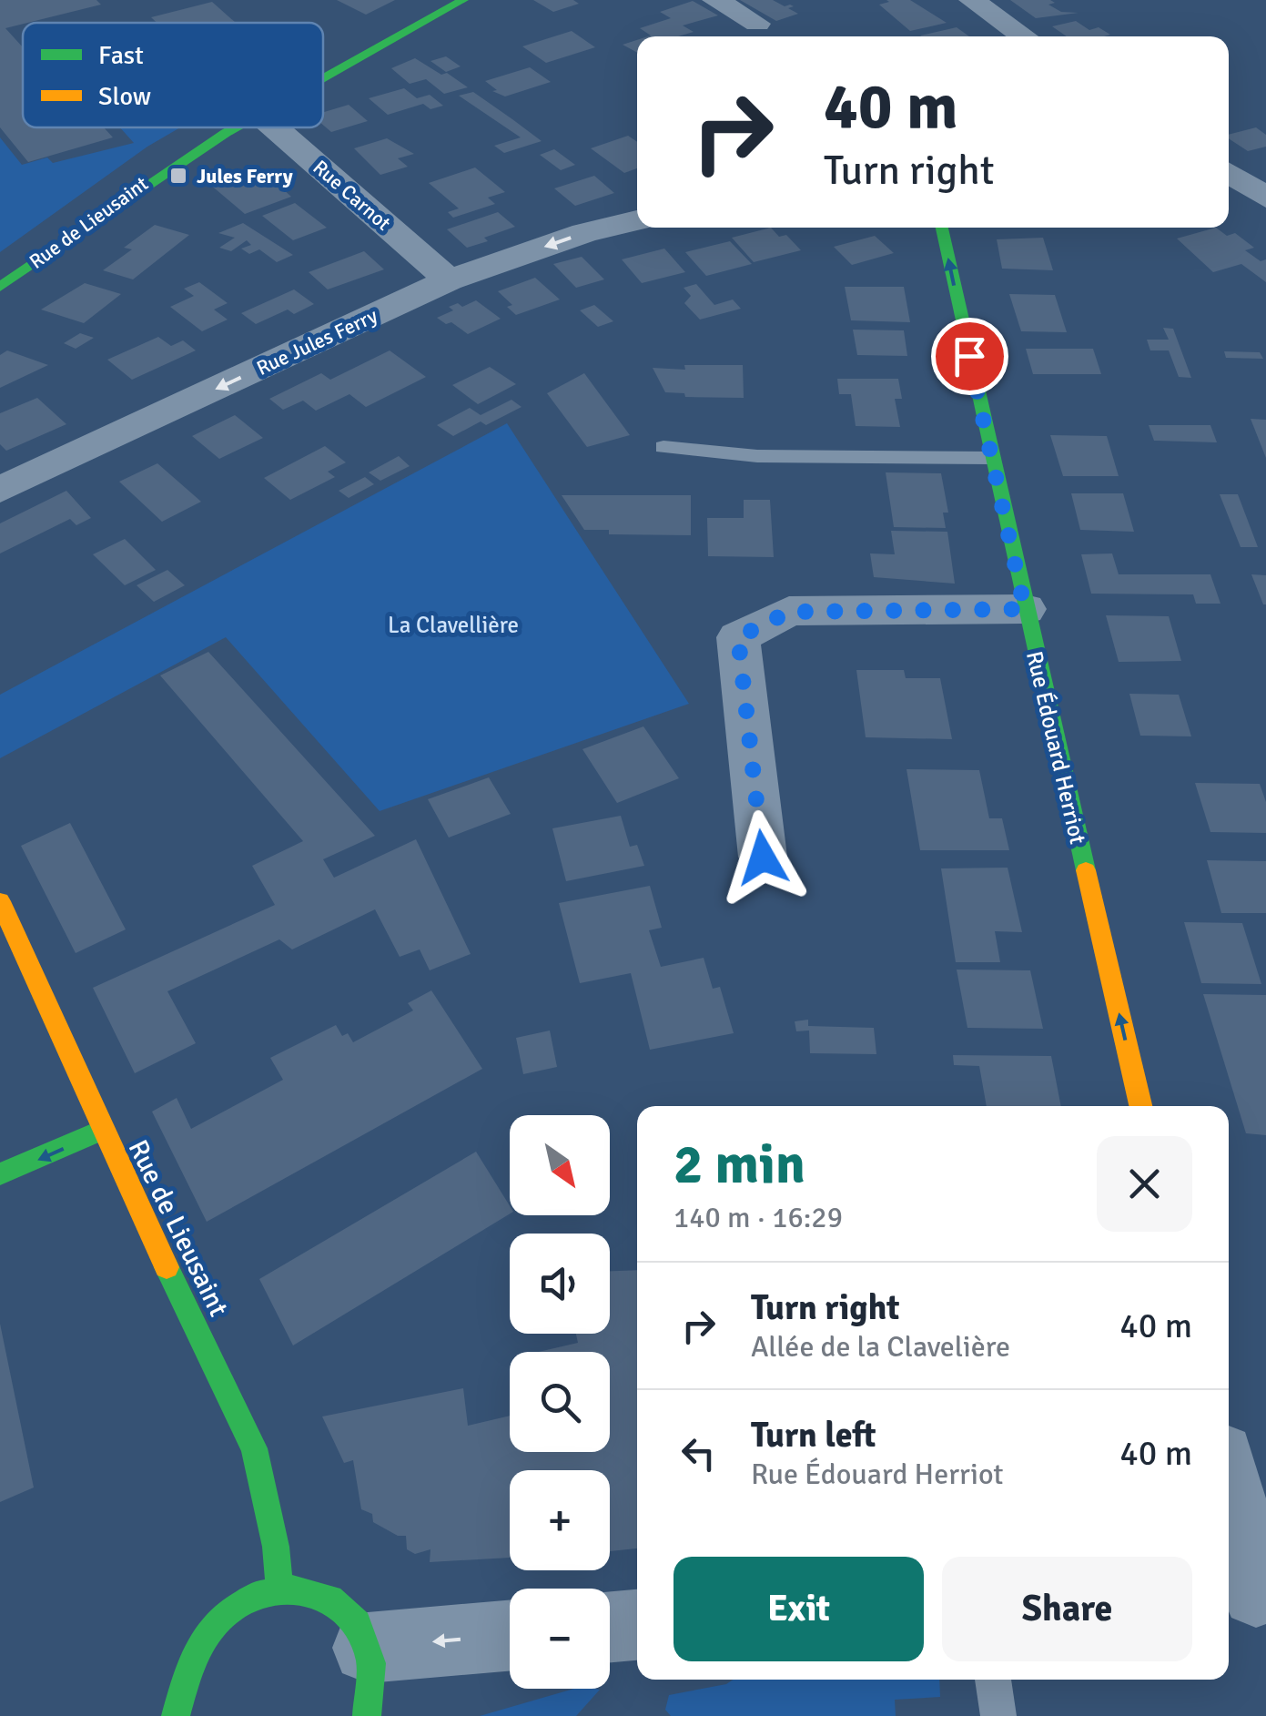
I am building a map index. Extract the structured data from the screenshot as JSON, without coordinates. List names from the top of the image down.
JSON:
{
  "streets": {
    "main road": ["Rue de Lieusaint", "Rue Édouard Herriot"],
    "street": ["Rue Carnot", "Rue Jules Ferry"]
  },
  "crossings": [
    ["Rue Carnot", "Rue Jules Ferry"]
  ],
  "one_way": ["Rue Jules Ferry", "Rue Édouard Herriot"],
  "parks": ["La Clavellière"],
  "places": {
    "transit": ["Jules Ferry"]
  },
  "legend": ["Fast", "Slow"],
  "north": "bottom right",
  "page": {
    "turn": ["40 m", "Turn right"],
    "heading": ["2 min", "140 m · 16:29"],
    "map_buttons": ["+", "−"],
    "list": [
      {
        "name": "Turn right",
        "note": "Allée de la Clavelière",
        "value": "40 m"
      },
      {
        "name": "Turn left",
        "note": "Rue Édouard Herriot",
        "value": "40 m"
      }
    ],
    "buttons": ["Exit", "Share"]
  }
}
